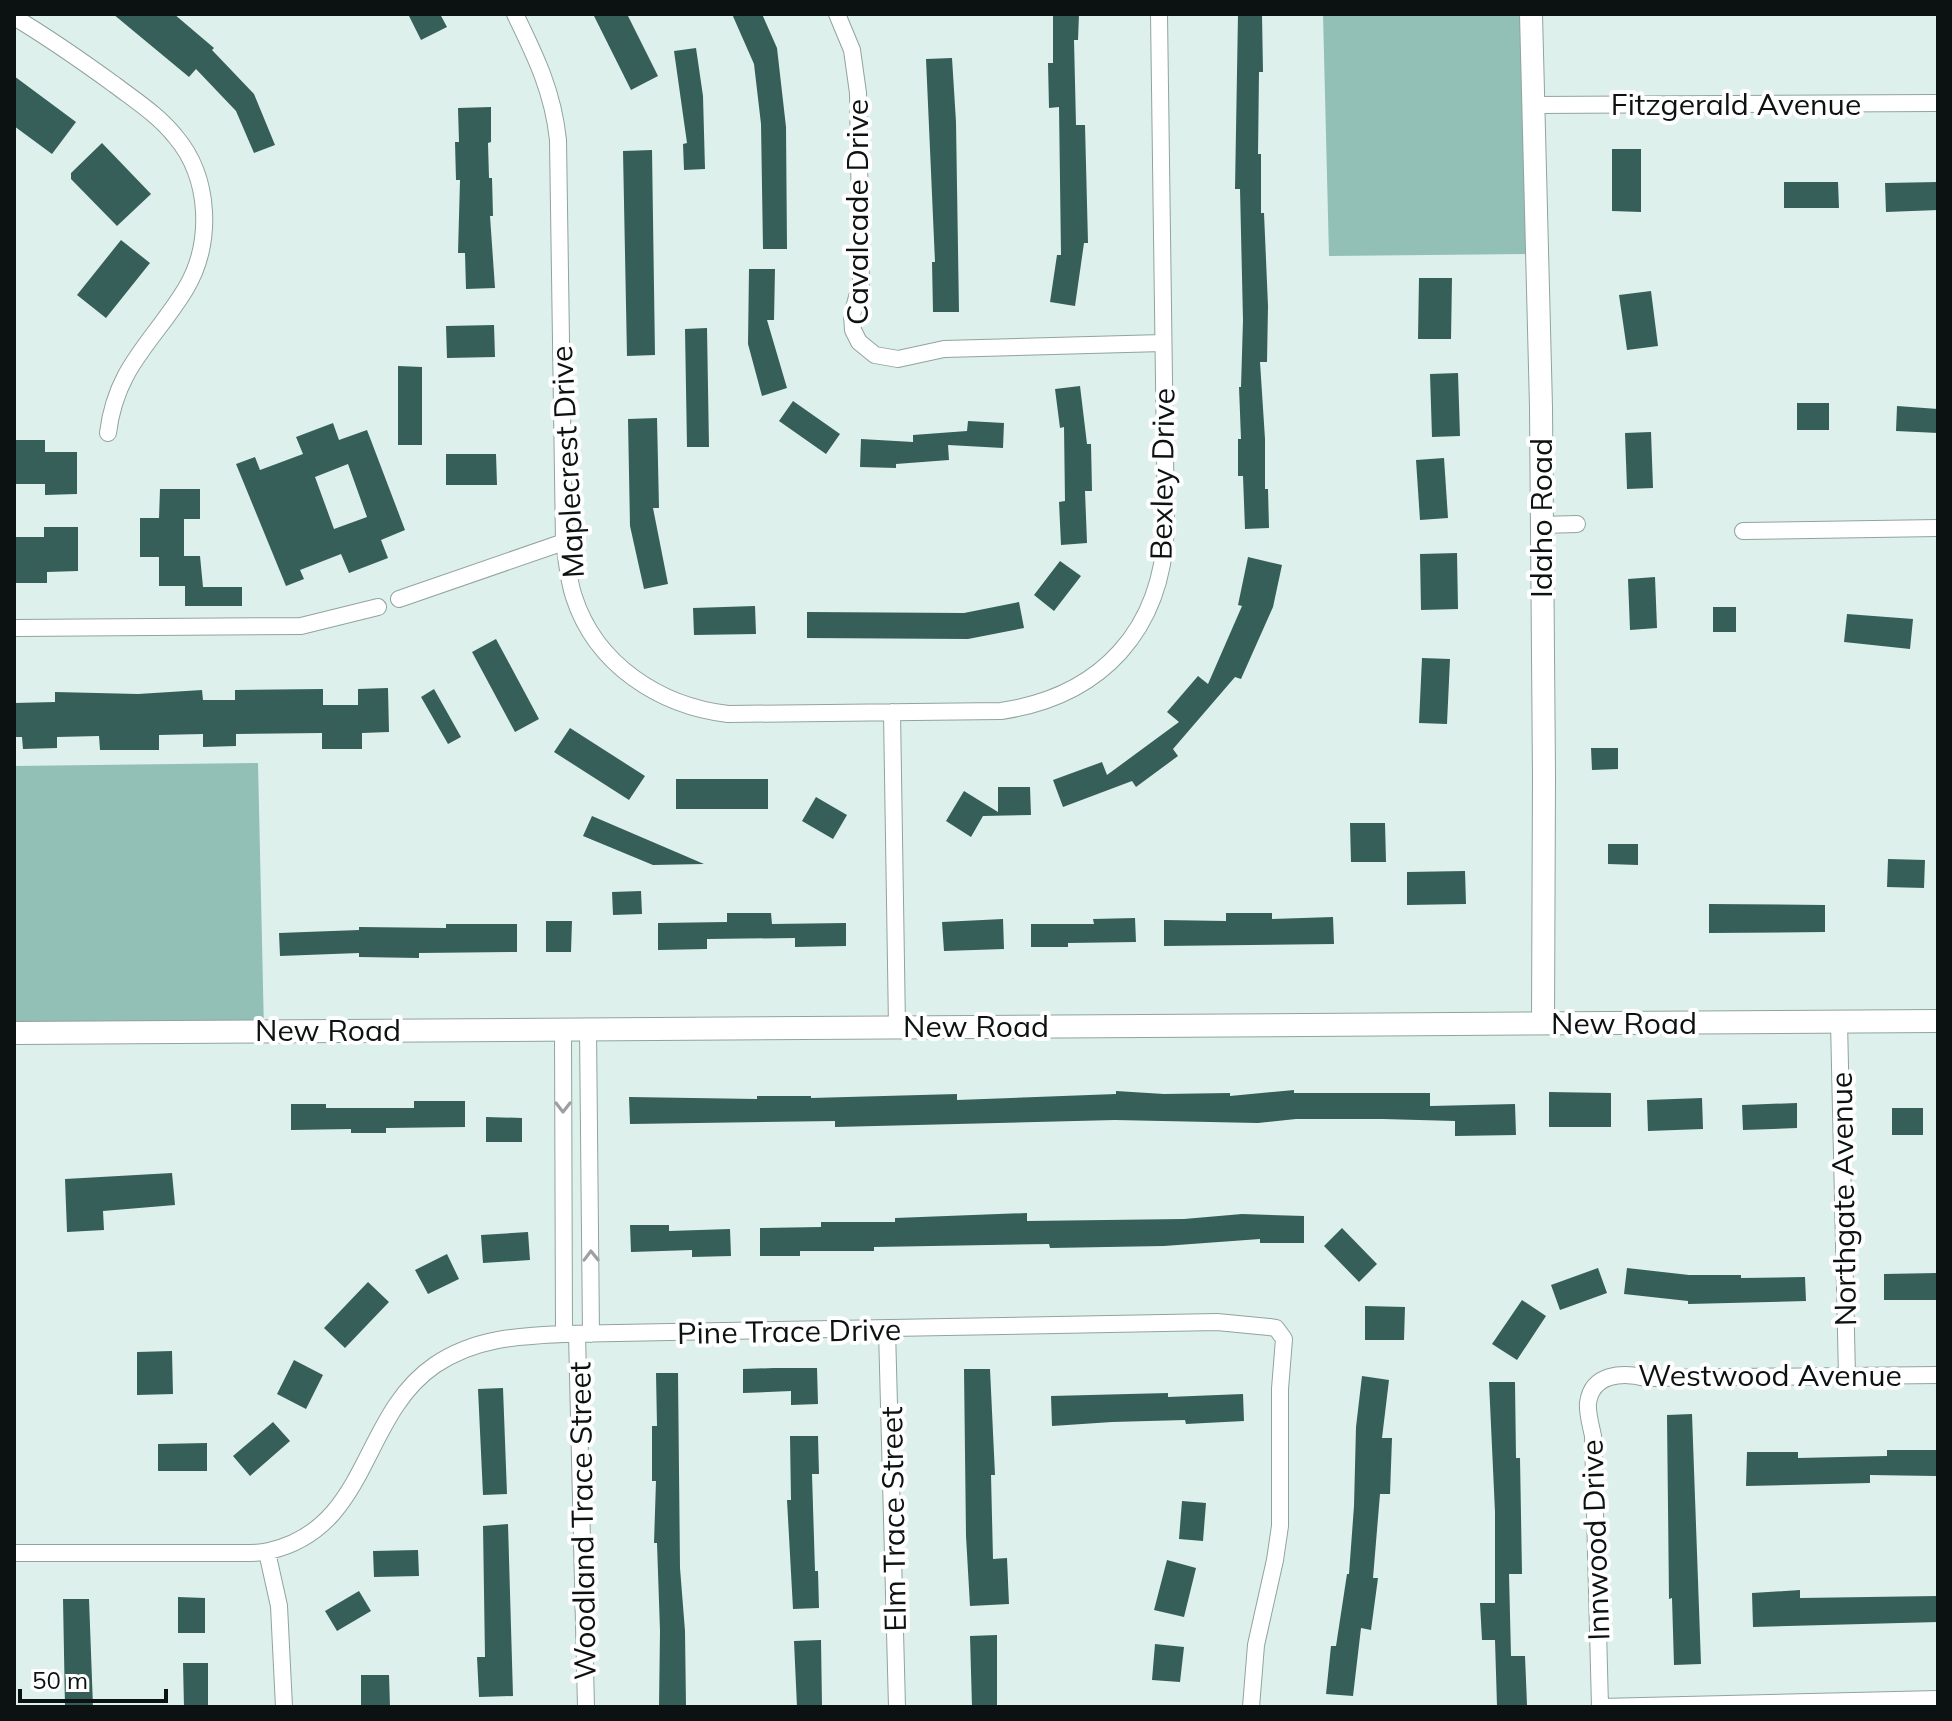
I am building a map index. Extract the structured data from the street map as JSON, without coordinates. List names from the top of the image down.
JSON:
{
  "streets": {
    "street": [
      "Fitzgerald Avenue",
      "Cavalcade Drive",
      "Maplecrest Drive",
      "Bexley Drive",
      "Idaho Road",
      "New Road",
      "Northgate Avenue",
      "Pine Trace Drive",
      "Westwood Avenue",
      "Elm Trace Street",
      "Woodland Trace Street",
      "Innwood Drive"
    ]
  },
  "crossings": [
    ["Fitzgerald Avenue", "Idaho Road"],
    ["Cavalcade Drive", "Bexley Drive"],
    ["Maplecrest Drive", "Bexley Drive"],
    ["Idaho Road", "New Road"],
    ["New Road", "Northgate Avenue"],
    ["New Road", "Woodland Trace Street"],
    ["Northgate Avenue", "Westwood Avenue"],
    ["Pine Trace Drive", "Elm Trace Street"],
    ["Pine Trace Drive", "Woodland Trace Street"],
    ["Westwood Avenue", "Innwood Drive"]
  ],
  "scale_bar": "50 m"
}
